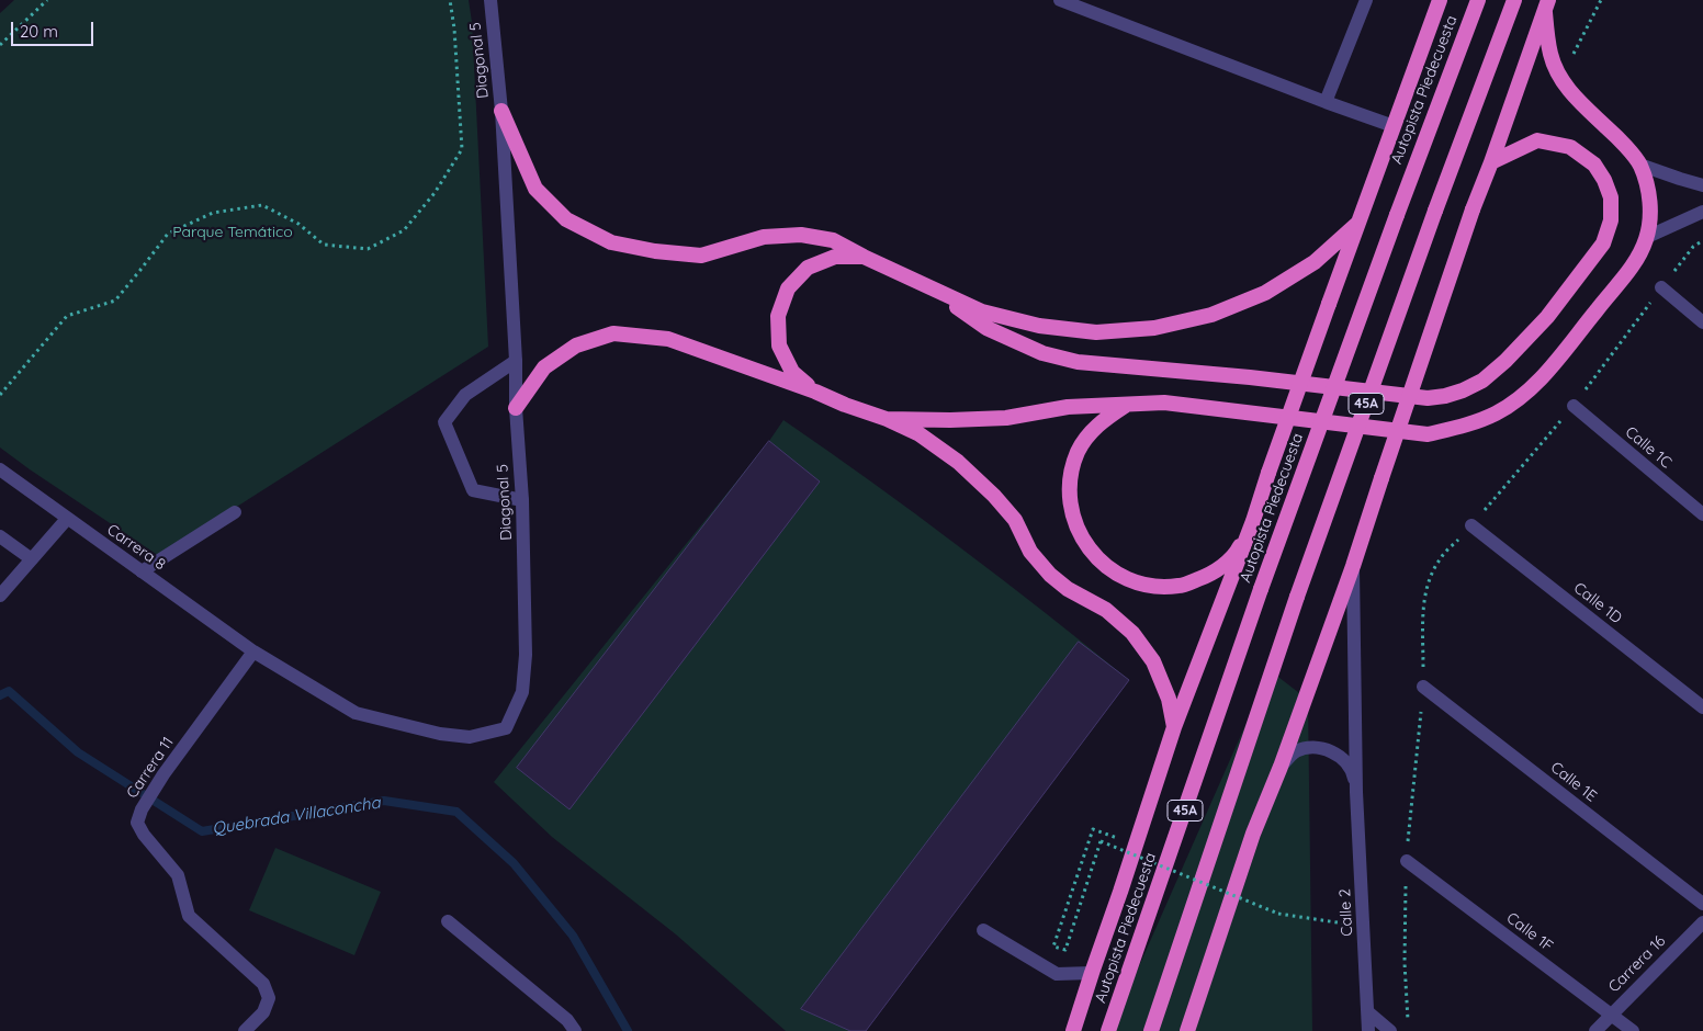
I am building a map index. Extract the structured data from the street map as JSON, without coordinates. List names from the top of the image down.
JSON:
{
  "streets": {
    "highway": ["Autopista Piedecuesta", "45A"],
    "street": [
      "Diagonal 5",
      "Calle 1C",
      "Carrera 8",
      "Calle 1D",
      "Carrera 11",
      "Calle 1E",
      "Calle 2",
      "Calle 1F",
      "Carrera 16"
    ]
  },
  "crossings": [
    ["Diagonal 5", "Carrera 8"],
    ["Diagonal 5", "Carrera 11"],
    ["Carrera 8", "Carrera 11"],
    ["Calle 1F", "Carrera 16"]
  ],
  "water": ["Quebrada Villaconcha"],
  "parks": ["Parque Temático"],
  "scale_bar": "20 m"
}
